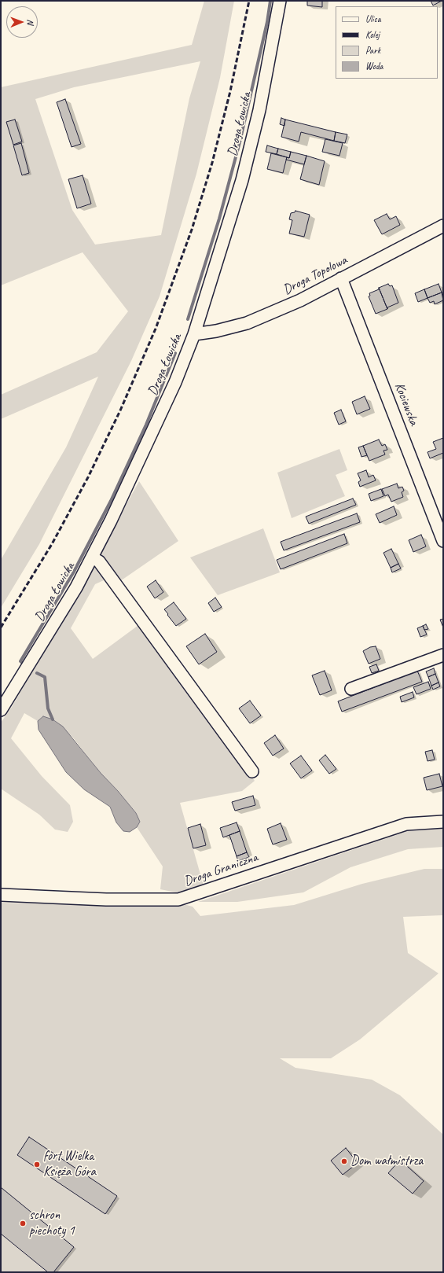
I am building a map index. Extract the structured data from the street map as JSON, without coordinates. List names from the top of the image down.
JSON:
{
  "streets": {
    "street": [
      "Droga Łowicka",
      "Droga Topolowa",
      "Kociewska",
      "Droga Graniczna"
    ]
  },
  "crossings": [
    ["Droga Łowicka", "Droga Topolowa"],
    ["Droga Topolowa", "Kociewska"]
  ],
  "places": ["Dom wałmistrza", "fort Wielka Księża Góra", "schron piechoty 1"],
  "legend": [
    "Ulica",
    "Kolej",
    "Park",
    "Woda"
  ],
  "north": "right"
}
